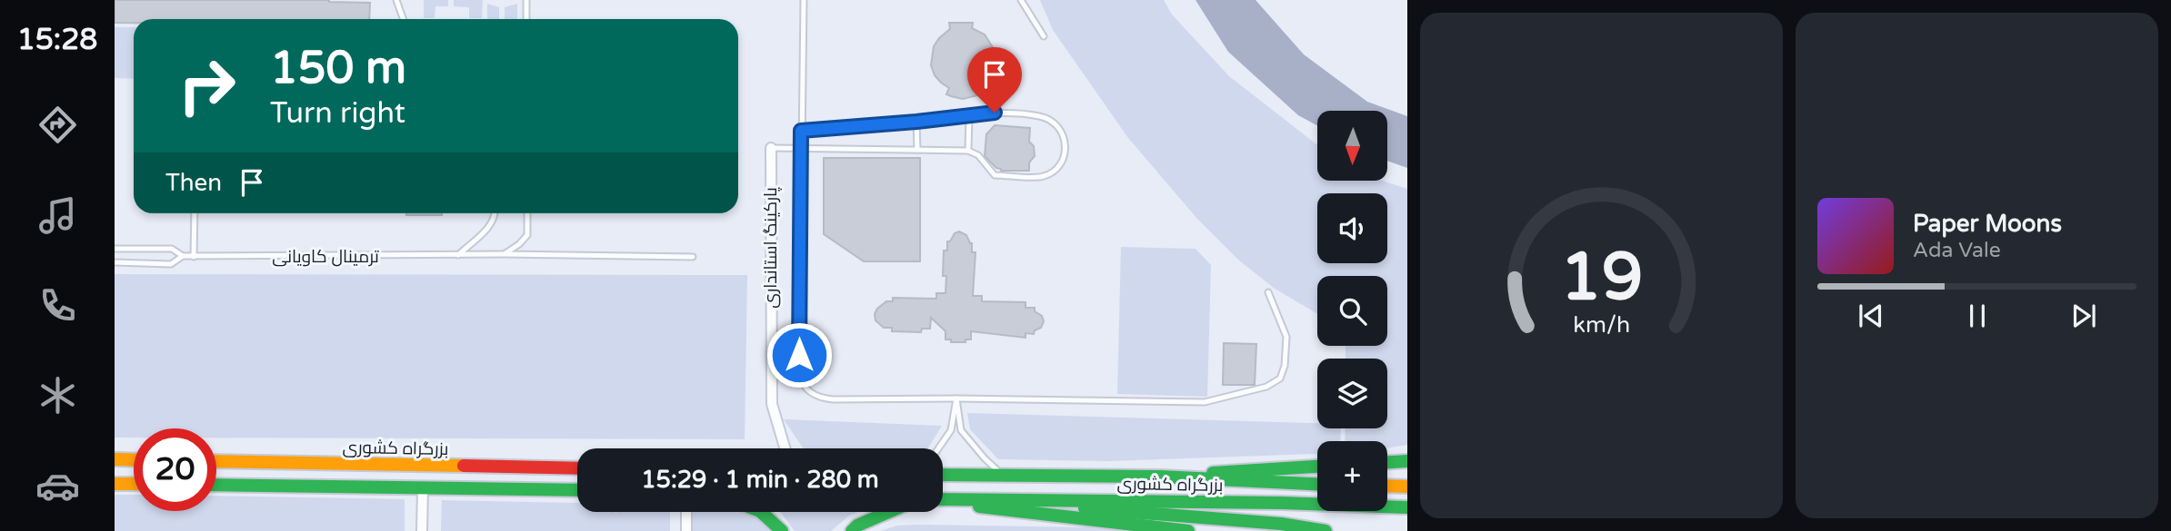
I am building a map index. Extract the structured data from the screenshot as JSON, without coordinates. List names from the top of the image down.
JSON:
{
  "streets": {
    "main road": ["بزرگراه کشوری"],
    "street": ["پارکینگ استانداری"],
    "lane": ["ترمینال کاویانی"]
  },
  "north": "bottom",
  "page": {
    "tabs": "15:28",
    "turn": ["150 m", "Turn right"],
    "map_buttons": "+",
    "then": "Then",
    "song": ["Paper Moons", "Ada Vale"],
    "limit": "20",
    "trip": "15:29 · 1 min · 280 m",
    "gauge": ["19", "km/h"]
  }
}
